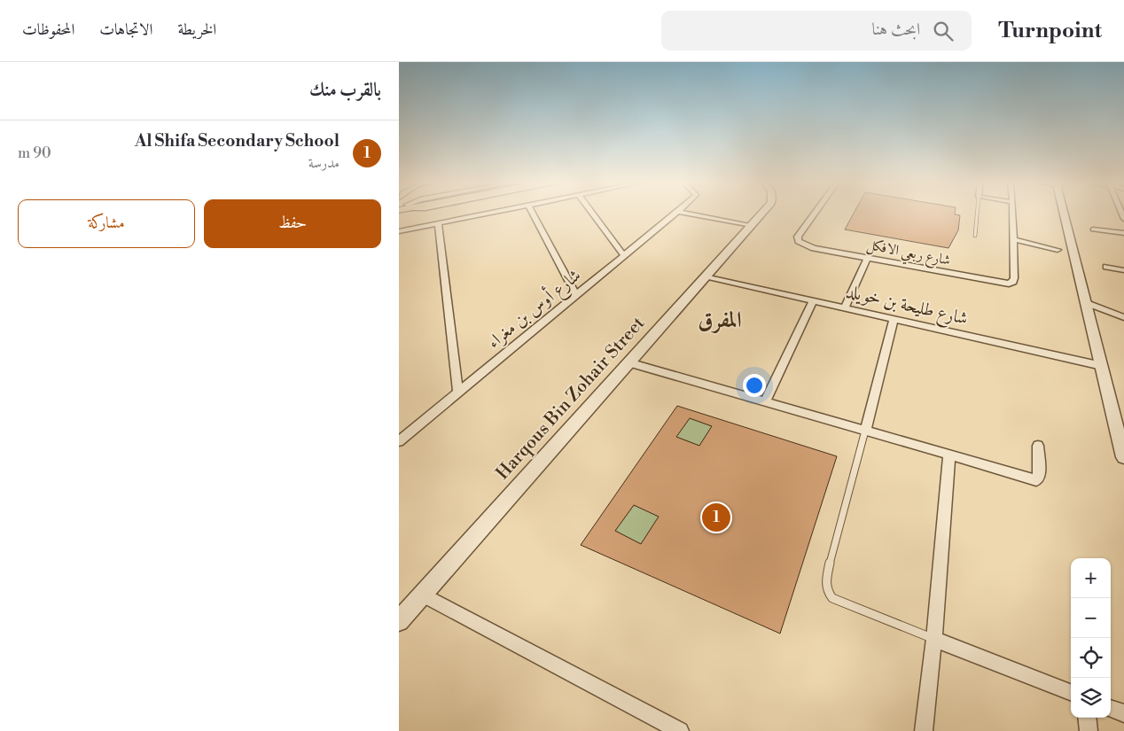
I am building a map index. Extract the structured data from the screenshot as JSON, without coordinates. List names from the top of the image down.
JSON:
{
  "streets": {
    "street": [
      "شارع ربعي الافكل",
      "شارع طليحة بن خويلد",
      "شارع أوس بن مغراء",
      "Harqous Bin Zohair Street"
    ]
  },
  "crossings": [
    ["شارع طليحة بن خويلد", "Harqous Bin Zohair Street"]
  ],
  "districts": ["المفرق"],
  "page": {
    "header": "Turnpoint",
    "search": "ابحث هنا",
    "nav": ["الخريطة", "الاتجاهات", "المحفوظات"],
    "heading": "بالقرب منك",
    "list": [
      {
        "mark": "1",
        "name": "Al Shifa Secondary School",
        "note": "مدرسة",
        "value": "90 m"
      }
    ],
    "buttons": ["حفظ", "مشاركة"],
    "pins": "1",
    "map_buttons": ["+", "−"]
  }
}
